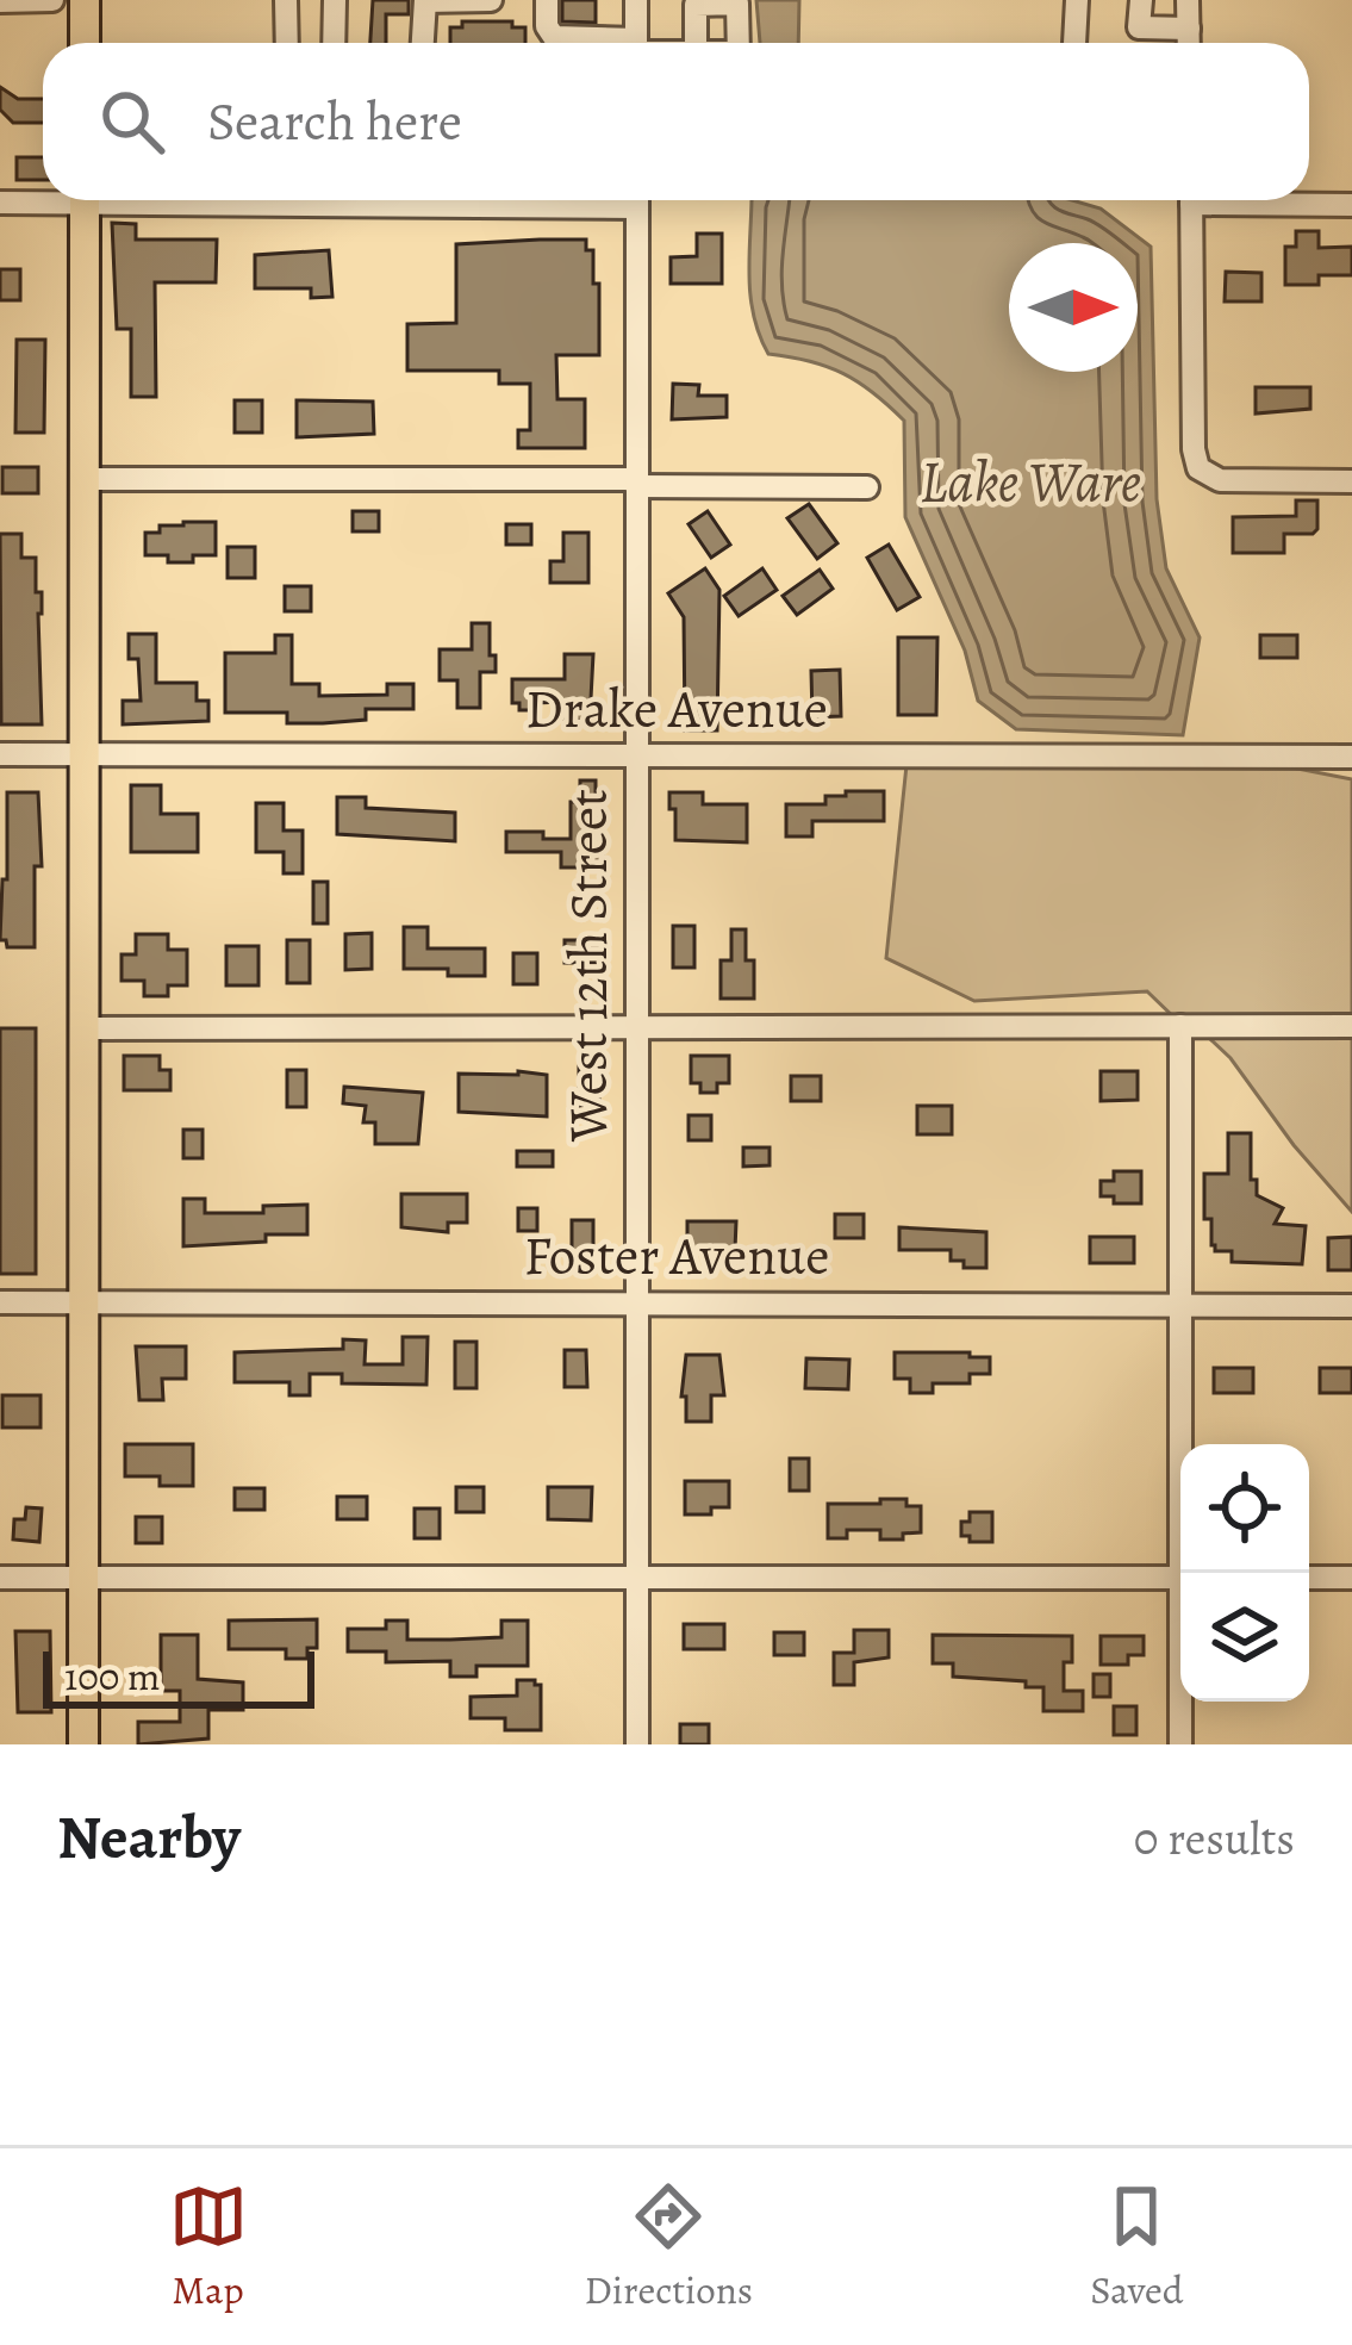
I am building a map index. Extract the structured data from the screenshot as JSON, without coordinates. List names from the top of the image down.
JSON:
{
  "streets": {
    "street": ["Drake Avenue", "West 12th Street", "Foster Avenue"]
  },
  "crossings": [
    ["Drake Avenue", "West 12th Street"],
    ["West 12th Street", "Foster Avenue"]
  ],
  "water": ["Lake Ware"],
  "scale_bar": "100 m",
  "north": "right",
  "page": {
    "search": "Search here",
    "scale": "100 m",
    "heading": ["Nearby", "0 results"],
    "nav": ["Map", "Directions", "Saved"]
  }
}
